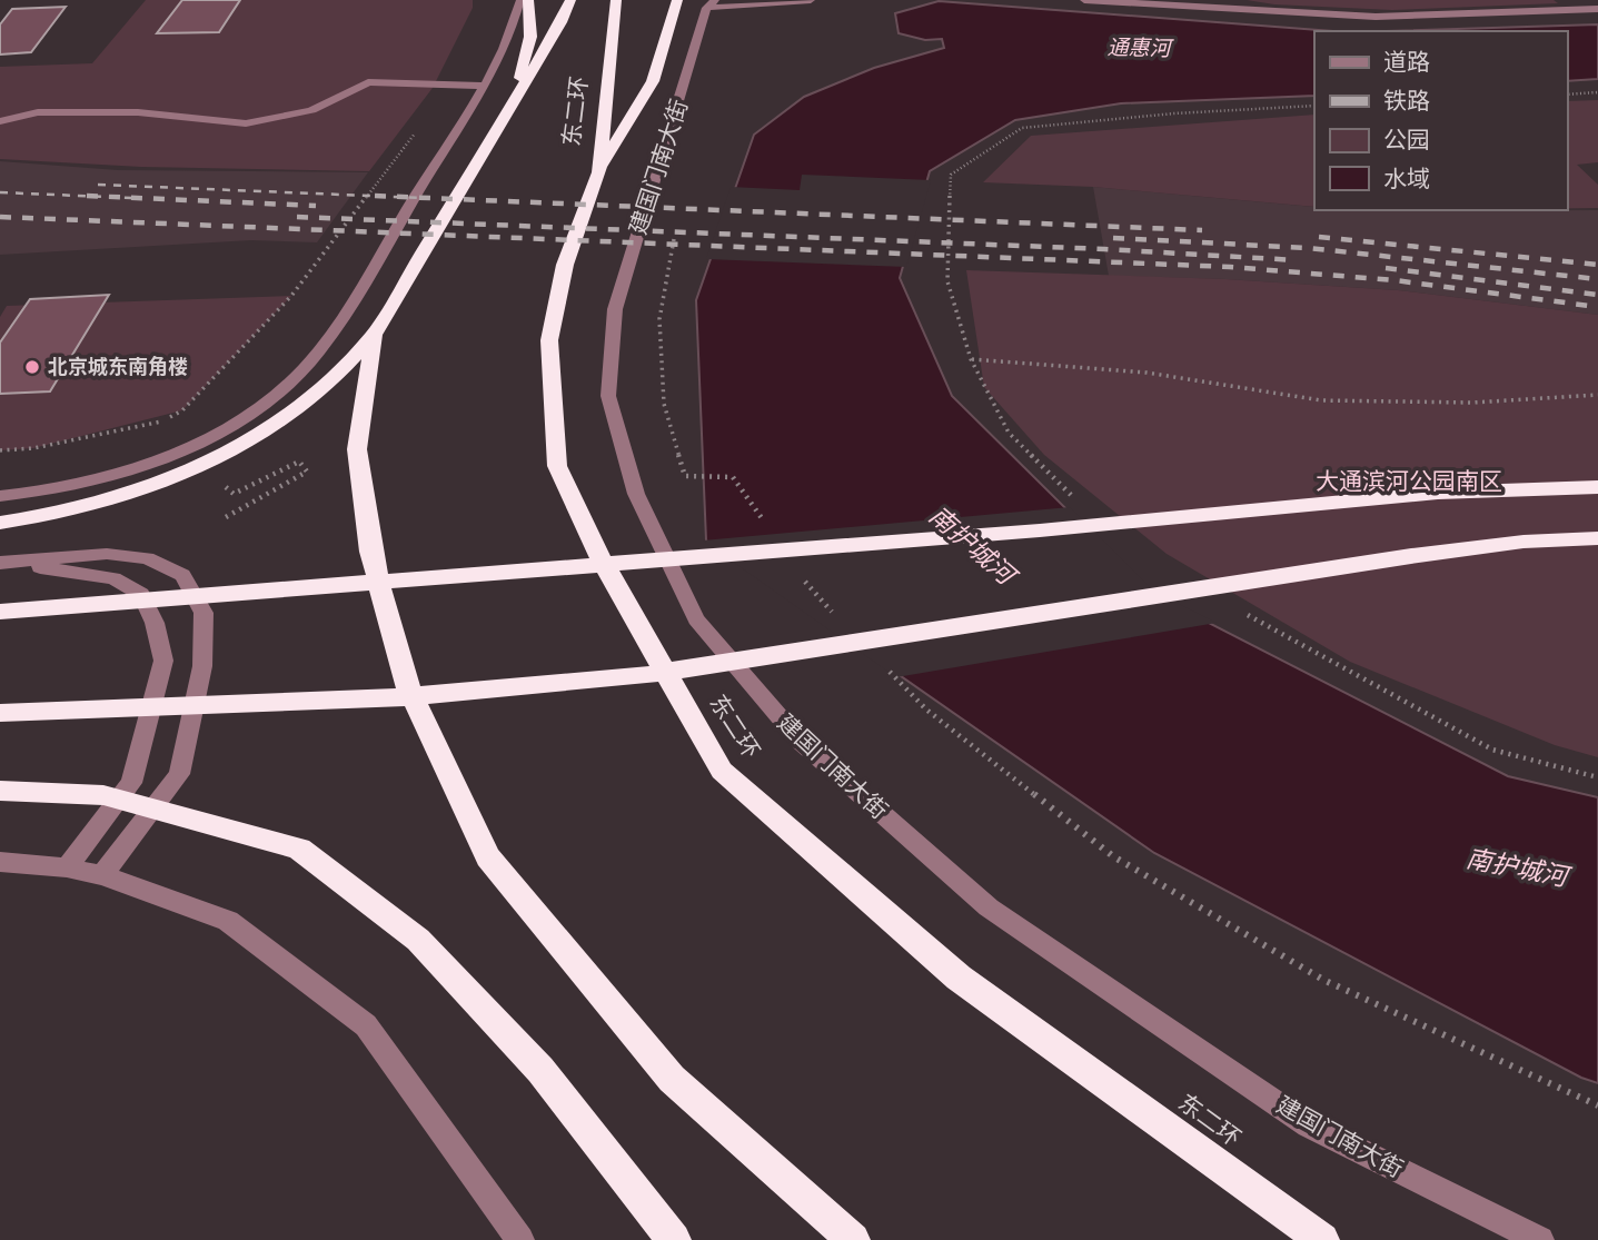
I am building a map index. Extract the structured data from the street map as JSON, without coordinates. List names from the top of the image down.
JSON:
{
  "streets": {
    "highway": ["东二环"],
    "street": ["建国门南大街"]
  },
  "water": ["通惠河", "南护城河"],
  "parks": ["大通滨河公园南区"],
  "places": ["北京城东南角楼"],
  "legend": [
    "道路",
    "铁路",
    "公园",
    "水域"
  ]
}
